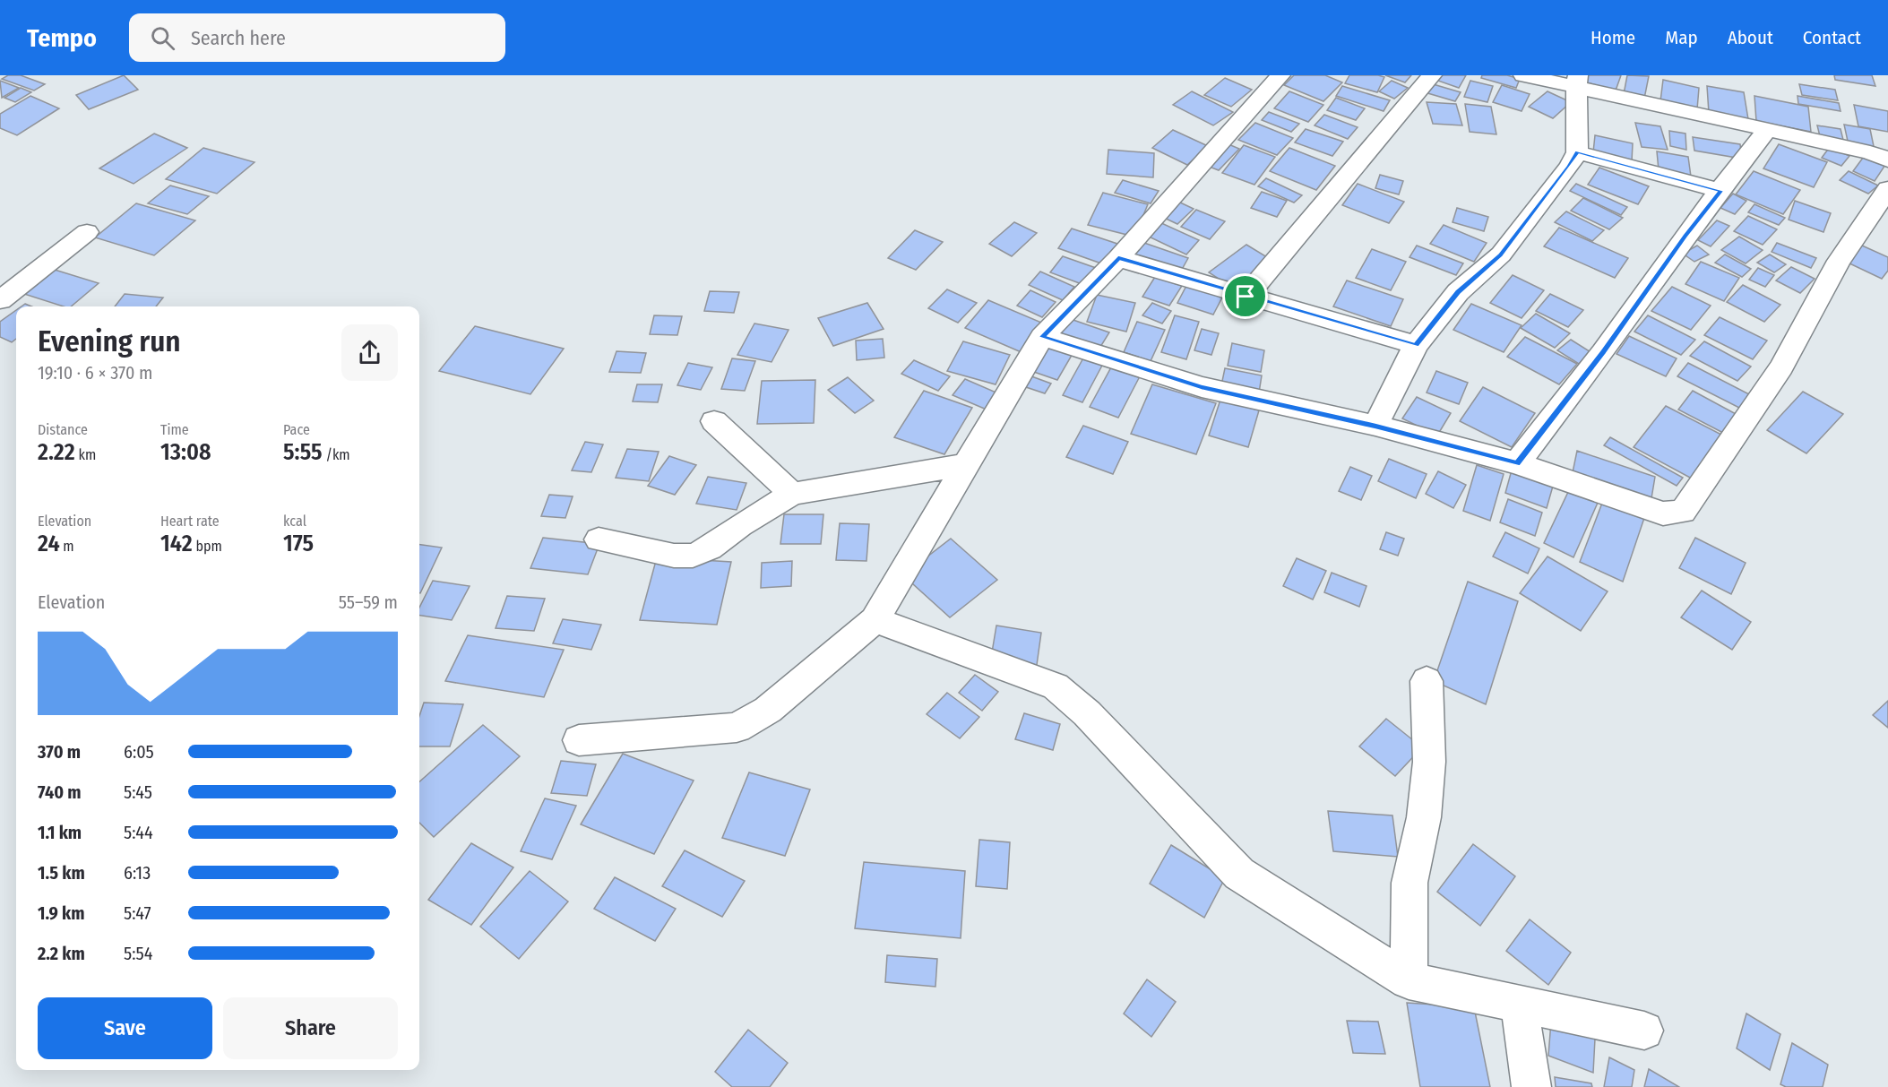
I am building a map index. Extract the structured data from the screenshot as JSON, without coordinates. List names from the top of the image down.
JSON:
{
  "page": {
    "header": "Tempo",
    "search": "Search here",
    "nav": [
      "Home",
      "Map",
      "About",
      "Contact"
    ],
    "heading": ["Evening run", "19:10 · 6 × 370 m"],
    "stats": [
      ["Distance", "2.22 km"],
      ["Time", "13:08"],
      ["Pace", "5:55 /km"],
      ["Elevation", "24 m"],
      ["Heart rate", "142 bpm"],
      ["kcal", "175"]
    ],
    "chart": ["Elevation", "55–59 m"],
    "list": [
      {
        "name": "370 m",
        "note": "6:05"
      },
      {
        "name": "740 m",
        "note": "5:45"
      },
      {
        "name": "1.1 km",
        "note": "5:44"
      },
      {
        "name": "1.5 km",
        "note": "6:13"
      },
      {
        "name": "1.9 km",
        "note": "5:47"
      },
      {
        "name": "2.2 km",
        "note": "5:54"
      }
    ],
    "buttons": ["Save", "Share"]
  }
}
